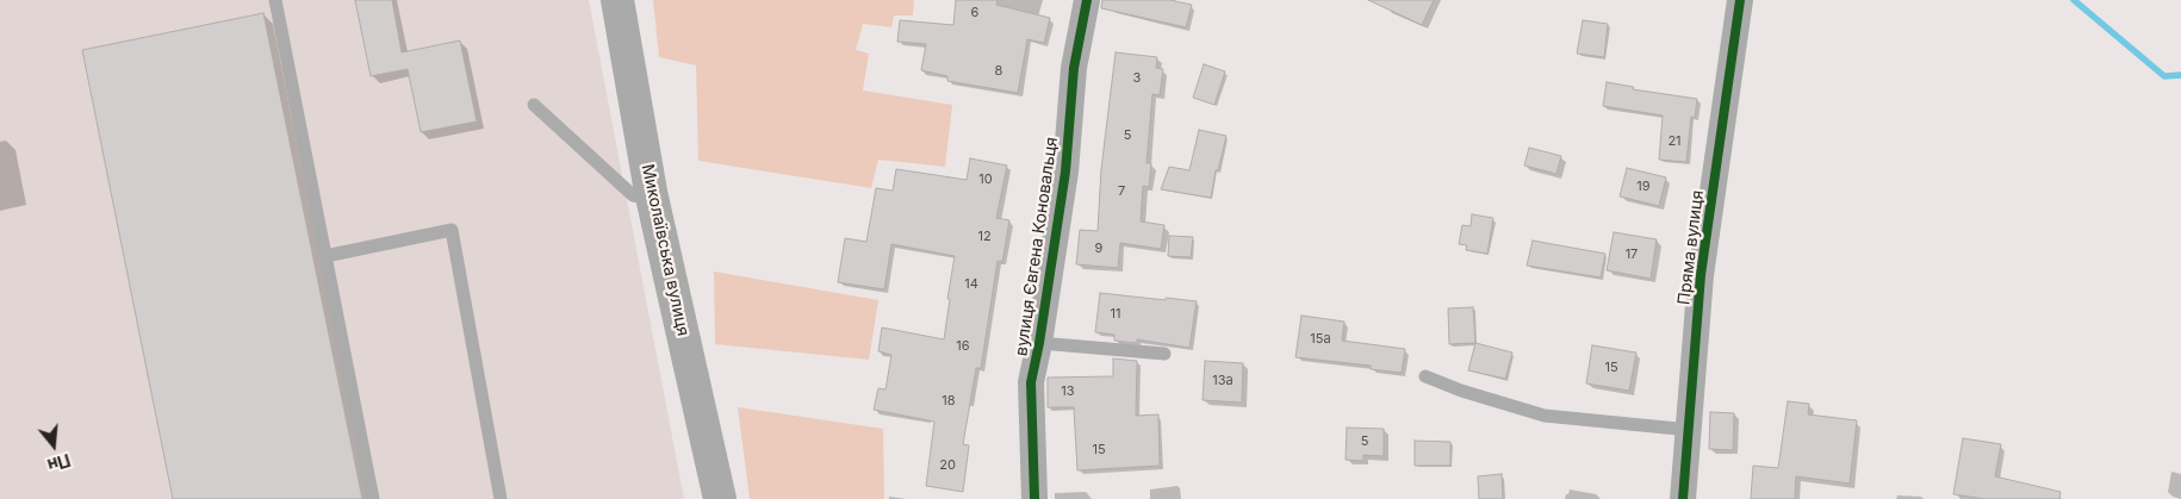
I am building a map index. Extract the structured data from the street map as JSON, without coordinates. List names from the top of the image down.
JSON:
{
  "streets": {
    "main road": ["Миколаївська вулиця"],
    "street": ["вулиця Євгена Коновальця", "Пряма вулиця"]
  },
  "house_numbers": [
    "6",
    "8",
    "3",
    "5",
    "21",
    "10",
    "19",
    "7",
    "12",
    "9",
    "17",
    "14",
    "11",
    "15а",
    "16",
    "15",
    "13а",
    "13",
    "18",
    "5",
    "15",
    "20"
  ],
  "north": "bottom"
}
